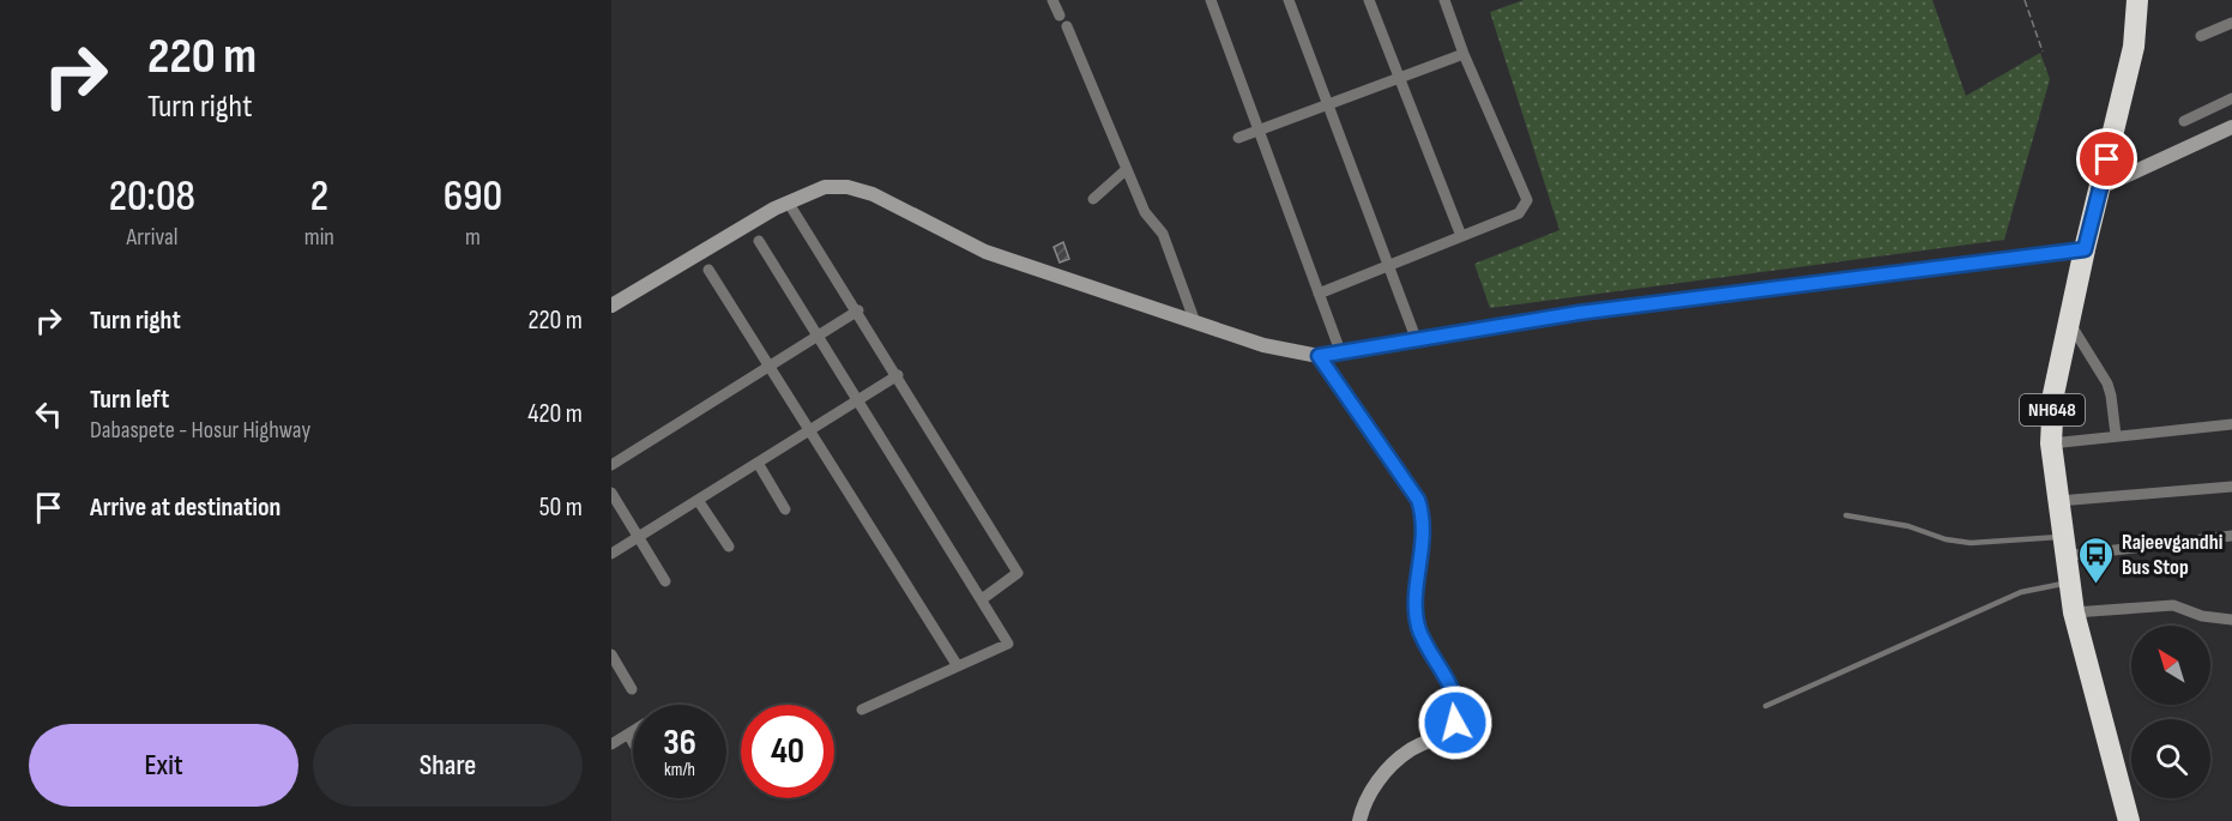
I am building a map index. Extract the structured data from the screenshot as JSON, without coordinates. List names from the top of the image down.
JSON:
{
  "streets": {
    "highway": ["NH648"]
  },
  "places": {
    "bus stop": ["Rajeevgandhi Bus Stop"]
  },
  "north": "top left",
  "page": {
    "turn": ["220 m", "Turn right"],
    "eta": [
      "20:08",
      "Arrival",
      "2",
      "min",
      "690",
      "m"
    ],
    "list": [
      {
        "name": "Turn right",
        "value": "220 m"
      },
      {
        "name": "Turn left",
        "note": "Dabaspete - Hosur Highway",
        "value": "420 m"
      },
      {
        "name": "Arrive at destination",
        "value": "50 m"
      }
    ],
    "speed": "36 km/h",
    "limit": "40",
    "buttons": ["Exit", "Share"]
  }
}
